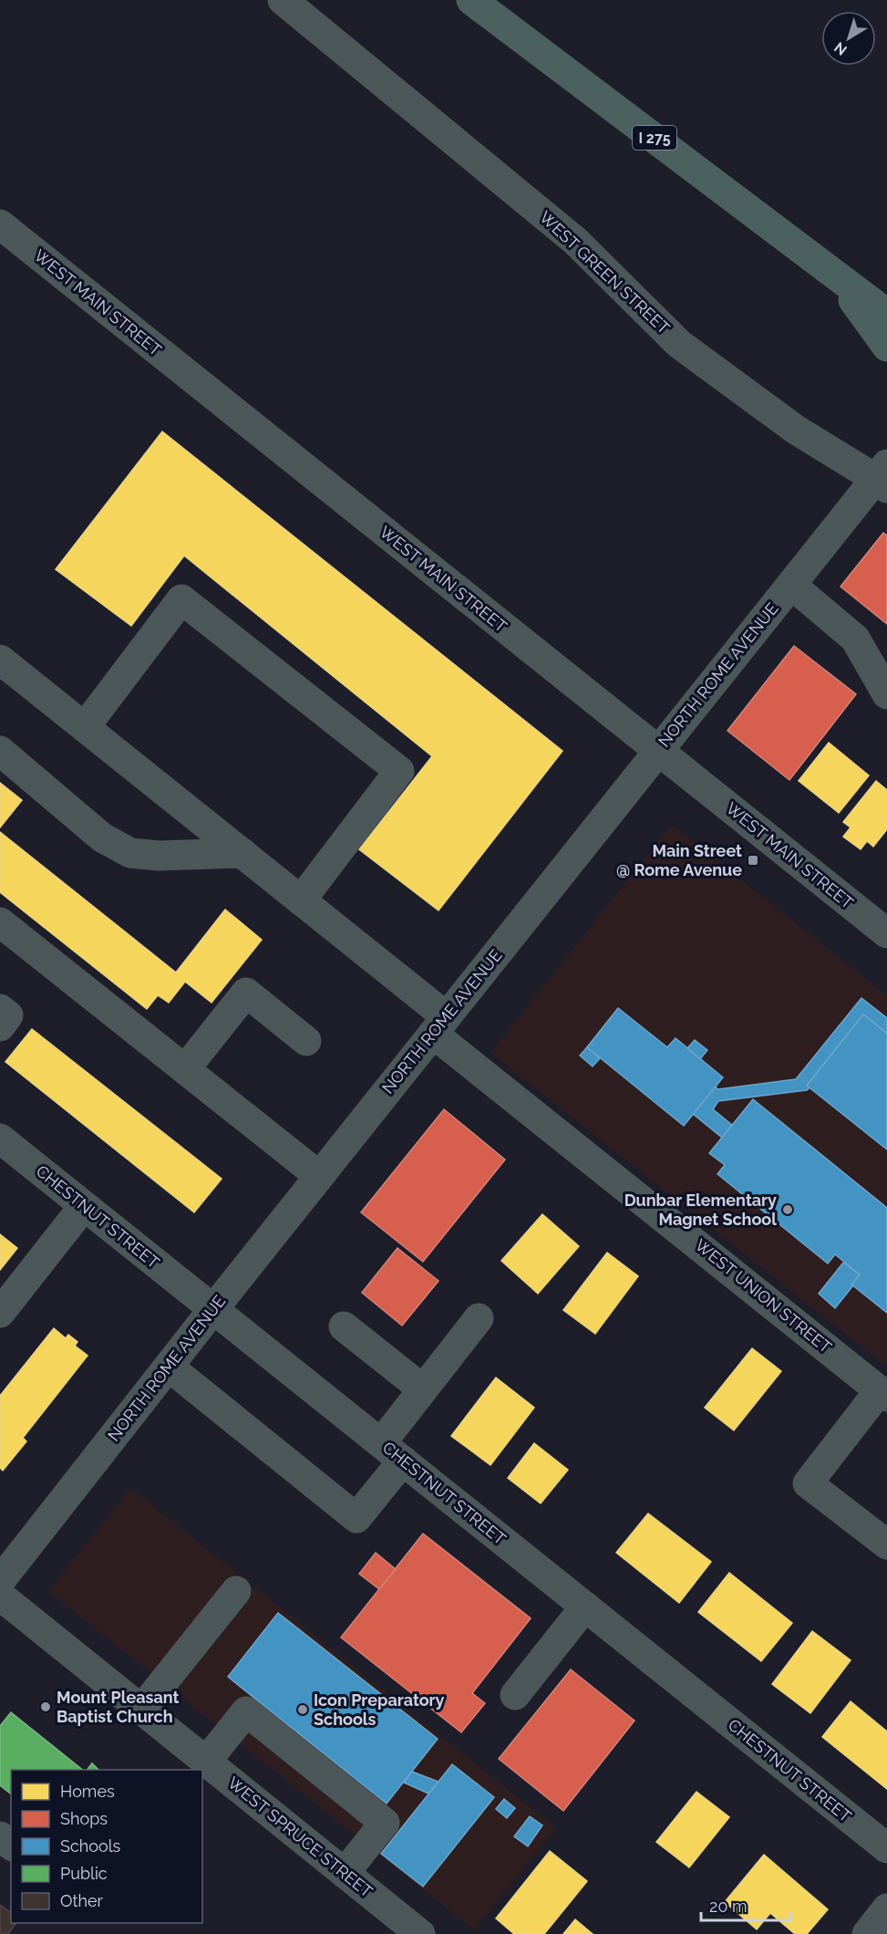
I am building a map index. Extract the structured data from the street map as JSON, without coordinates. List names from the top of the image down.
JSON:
{
  "streets": {
    "highway": ["I 275"],
    "street": [
      "WEST GREEN STREET",
      "WEST MAIN STREET",
      "NORTH ROME AVENUE",
      "CHESTNUT STREET",
      "WEST UNION STREET",
      "WEST SPRUCE STREET"
    ]
  },
  "crossings": [
    ["WEST GREEN STREET", "NORTH ROME AVENUE"],
    ["WEST MAIN STREET", "NORTH ROME AVENUE"],
    ["NORTH ROME AVENUE", "CHESTNUT STREET"],
    ["NORTH ROME AVENUE", "WEST UNION STREET"]
  ],
  "places": {
    "transit": ["Main Street @ Rome Avenue"],
    "other": ["Dunbar Elementary Magnet School", "Mount Pleasant Baptist Church", "Icon Preparatory Schools"]
  },
  "legend": [
    "Homes",
    "Shops",
    "Schools",
    "Public",
    "Other"
  ],
  "scale_bar": "20 m",
  "north": "bottom left"
}
